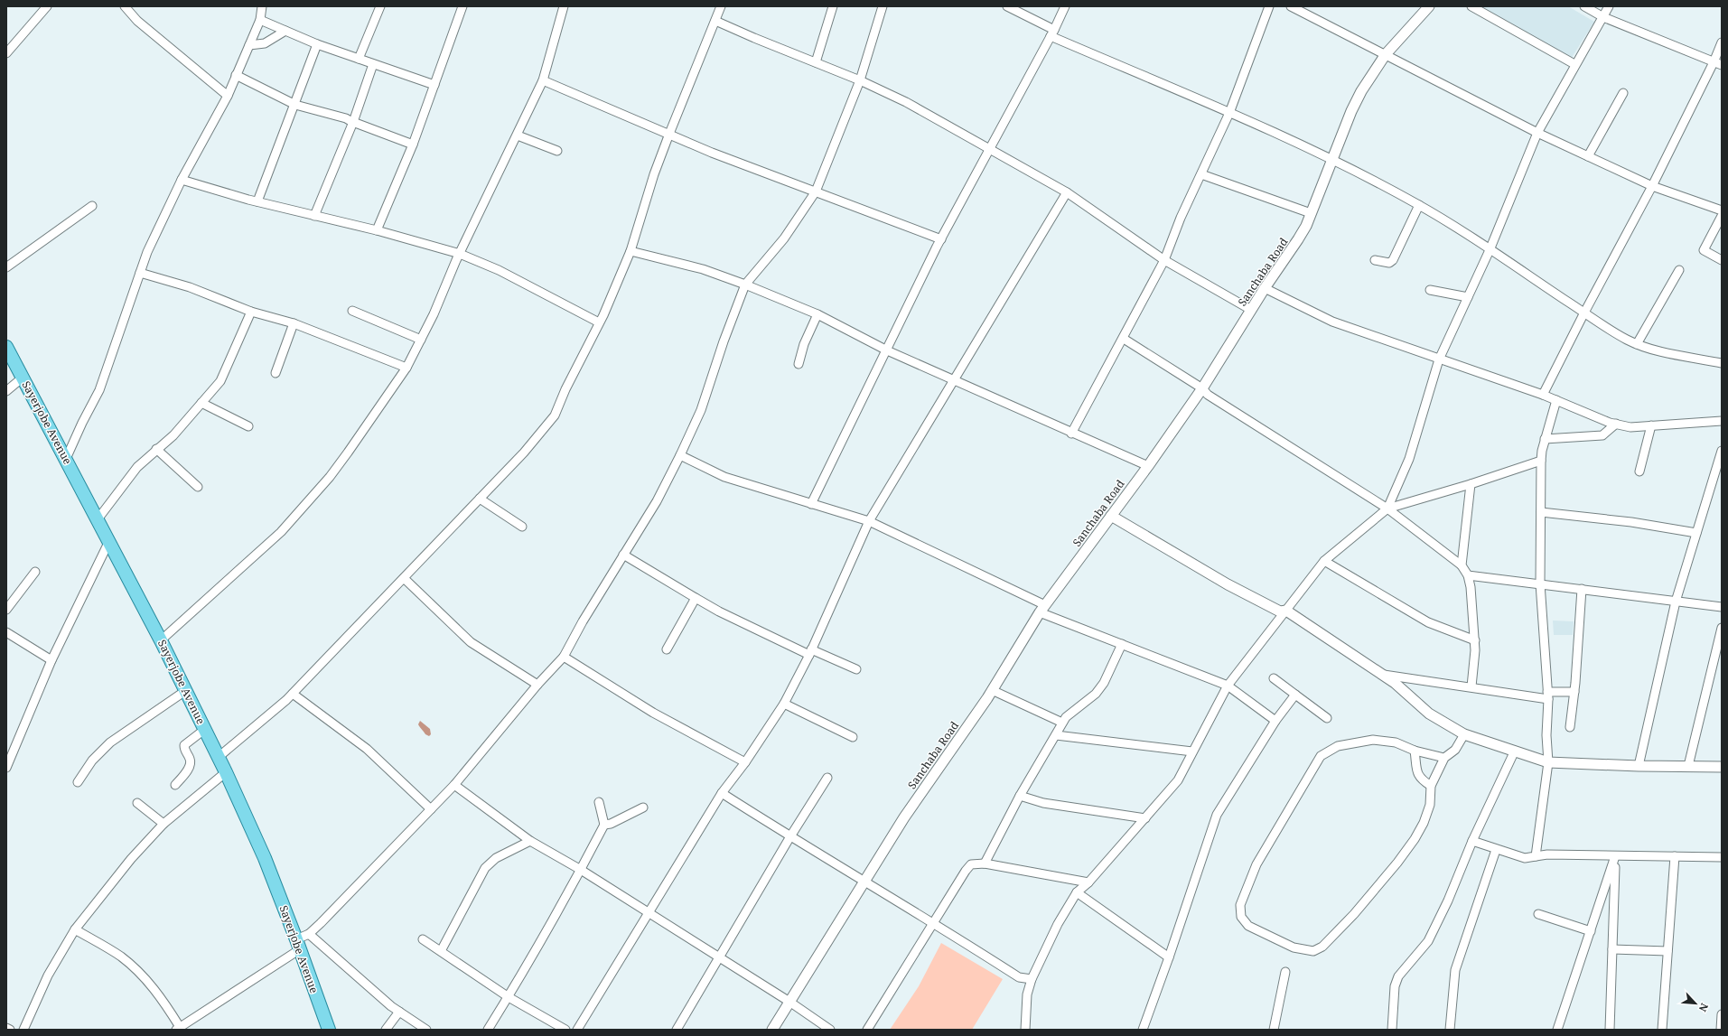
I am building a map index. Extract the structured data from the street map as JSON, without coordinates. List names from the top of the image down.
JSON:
{
  "streets": {
    "main road": ["Sayerjobe Avenue"],
    "street": ["Sanchaba Road"]
  },
  "north": "bottom right"
}
